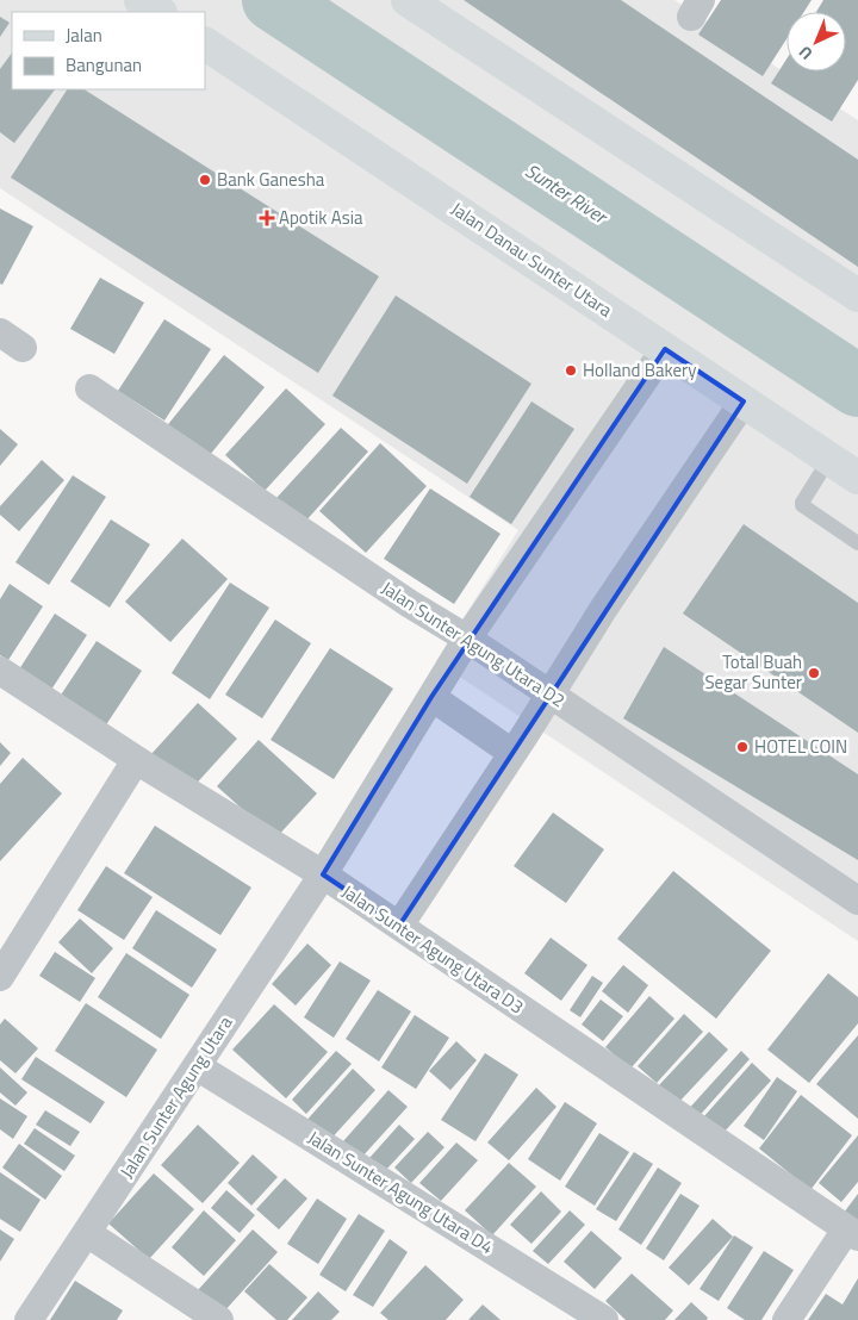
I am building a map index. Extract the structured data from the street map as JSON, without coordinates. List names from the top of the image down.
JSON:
{
  "streets": {
    "main road": ["Jalan Danau Sunter Utara"],
    "street": [
      "Jalan Sunter Agung Utara D2",
      "Jalan Sunter Agung Utara D3",
      "Jalan Sunter Agung Utara",
      "Jalan Sunter Agung Utara D4"
    ]
  },
  "crossings": [
    ["Jalan Danau Sunter Utara", "Jalan Sunter Agung Utara"],
    ["Jalan Sunter Agung Utara D2", "Jalan Sunter Agung Utara"],
    ["Jalan Sunter Agung Utara D3", "Jalan Sunter Agung Utara"],
    ["Jalan Sunter Agung Utara", "Jalan Sunter Agung Utara D4"]
  ],
  "water": ["Sunter River"],
  "places": {
    "other": [
      "Bank Ganesha",
      "Holland Bakery",
      "Total Buah Segar Sunter",
      "HOTEL COIN"
    ],
    "health": ["Apotik Asia"]
  },
  "legend": ["Jalan", "Bangunan"],
  "north": "bottom left"
}
